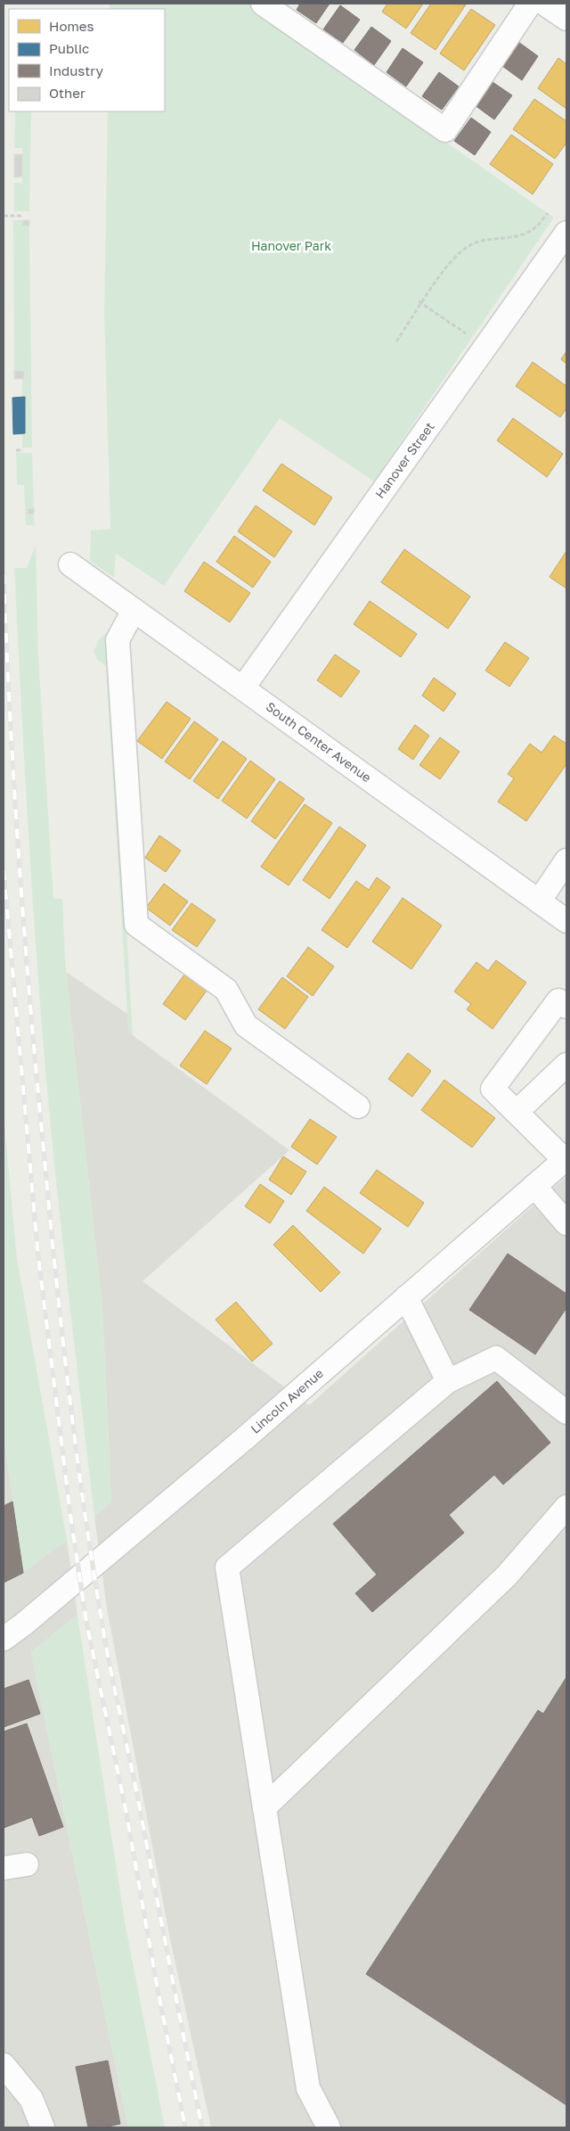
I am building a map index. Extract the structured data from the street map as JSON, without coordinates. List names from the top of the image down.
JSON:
{
  "streets": {
    "street": ["Hanover Street", "South Center Avenue", "Lincoln Avenue"]
  },
  "crossings": [
    ["Hanover Street", "South Center Avenue"]
  ],
  "parks": ["Hanover Park"],
  "legend": [
    "Homes",
    "Public",
    "Industry",
    "Other"
  ]
}
